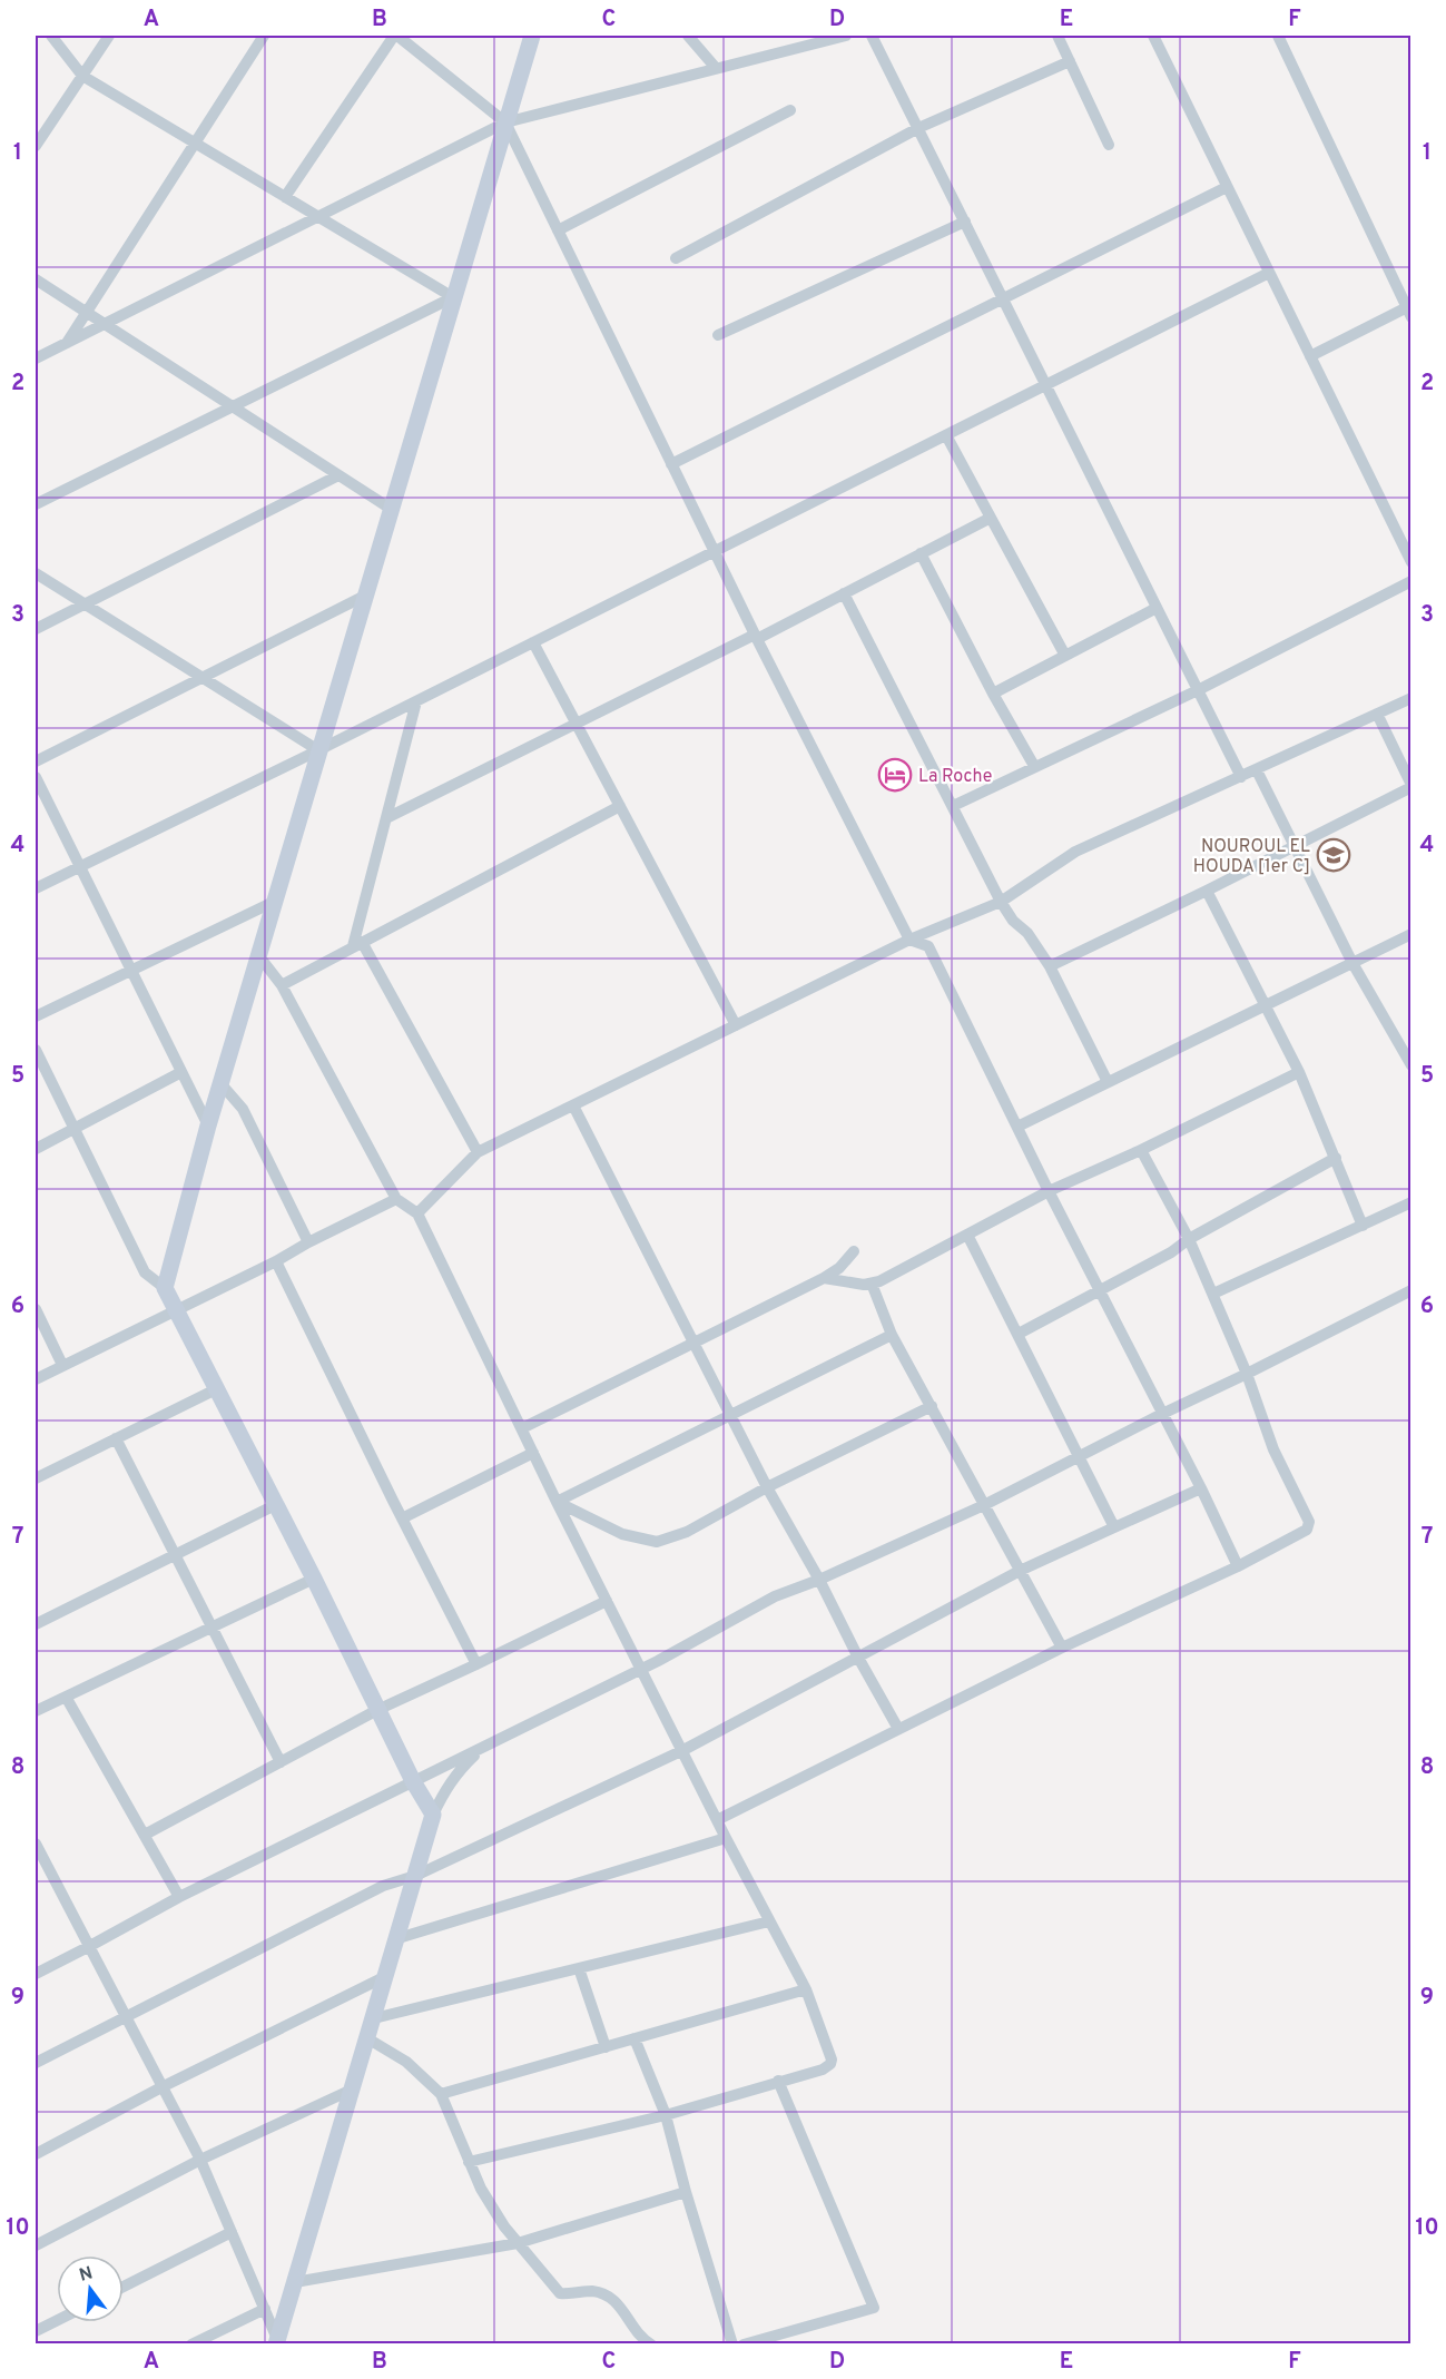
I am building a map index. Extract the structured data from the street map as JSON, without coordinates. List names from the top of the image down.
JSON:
{
  "places": {
    "hotel": ["La Roche"],
    "school or university": ["NOUROUL EL HOUDA [1er C]"]
  },
  "north": "top",
  "grid": {
    "columns": [
      "A",
      "B",
      "C",
      "D",
      "E",
      "F"
    ],
    "rows": [
      "1",
      "2",
      "3",
      "4",
      "5",
      "6",
      "7",
      "8",
      "9",
      "10"
    ]
  }
}
